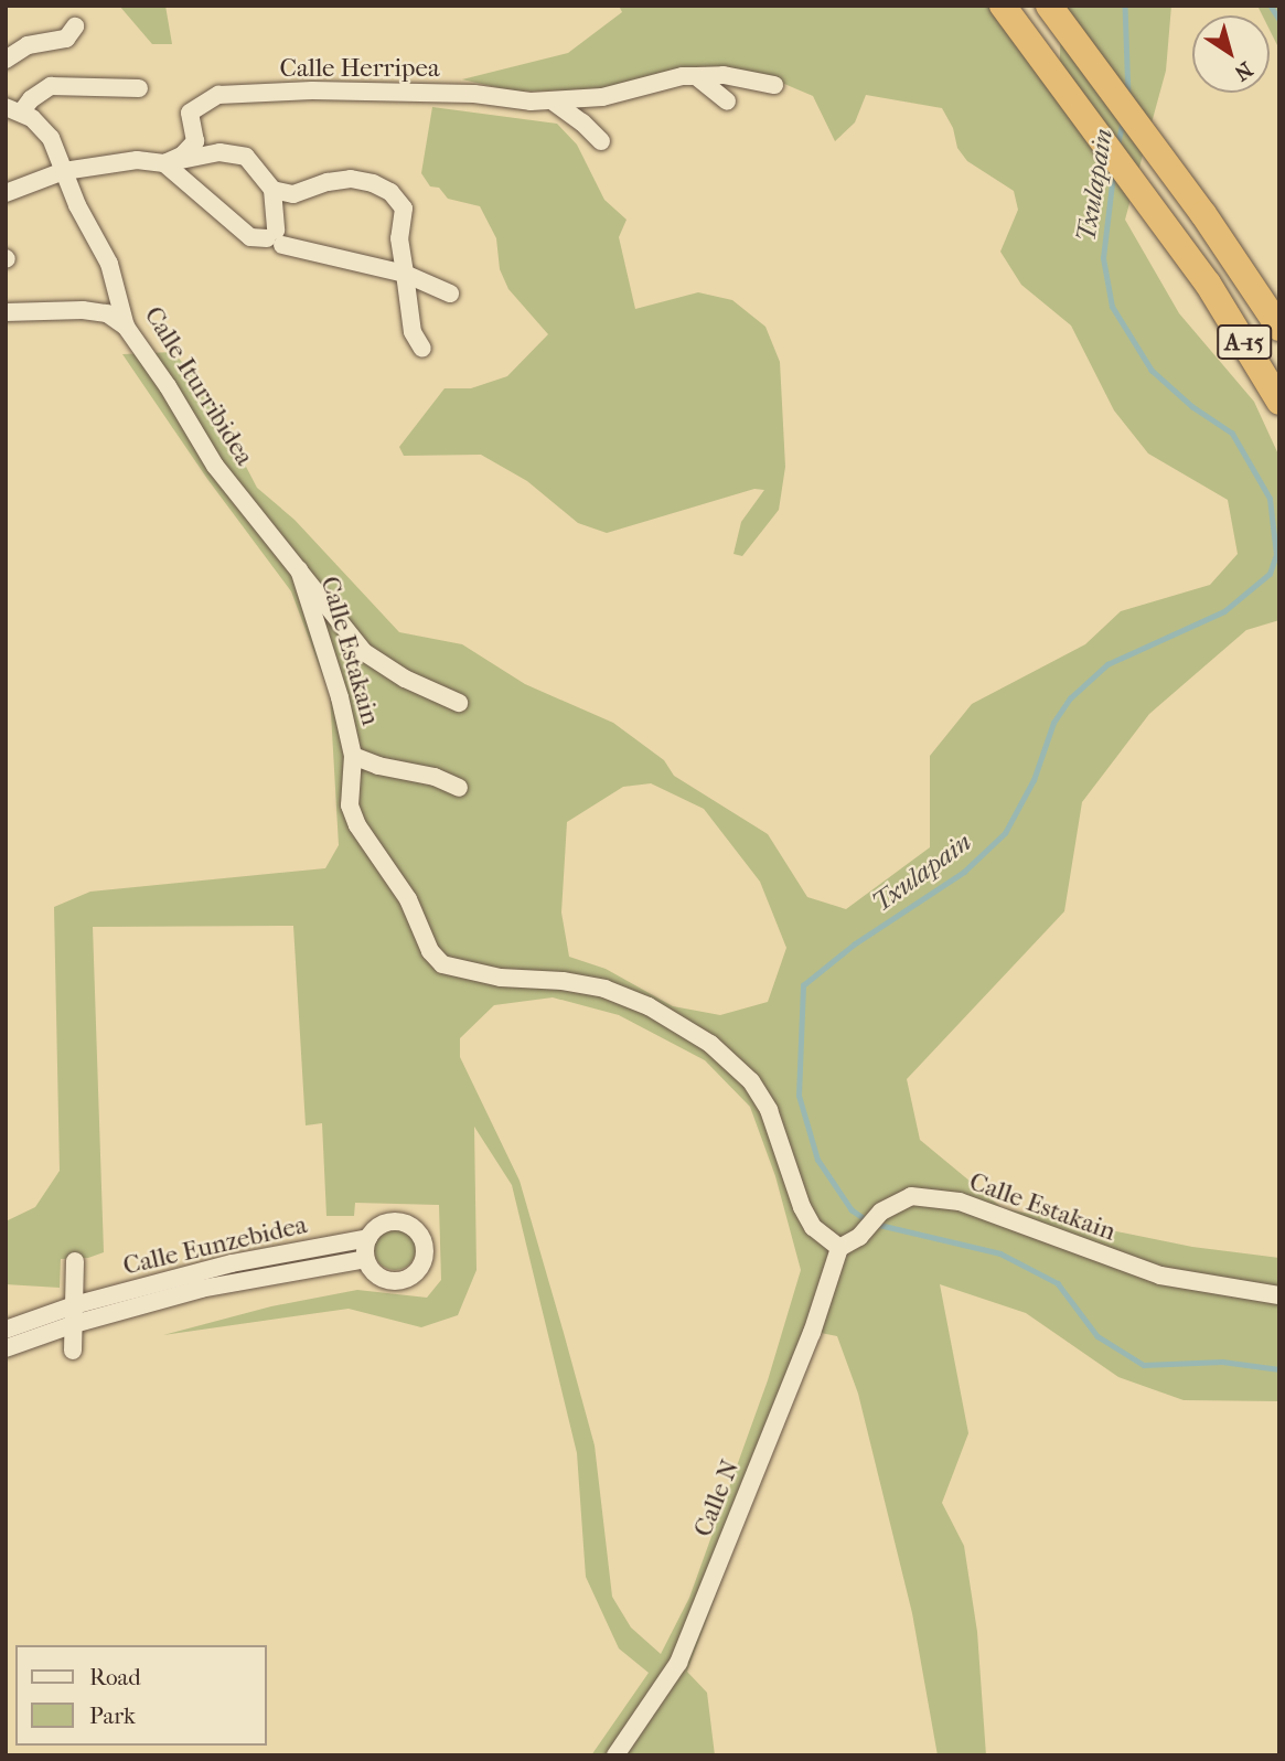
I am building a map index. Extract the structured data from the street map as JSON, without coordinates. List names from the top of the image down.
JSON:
{
  "streets": {
    "highway": ["A-15"],
    "street": [
      "Calle Herripea",
      "Calle Iturribidea",
      "Calle Estakain",
      "Calle Eunzebidea",
      "Calle N"
    ]
  },
  "crossings": [
    ["Calle Iturribidea", "Calle Estakain"],
    ["Calle Estakain", "Calle N"]
  ],
  "water": ["Txulapain"],
  "legend": ["Road", "Park"],
  "north": "bottom right"
}
